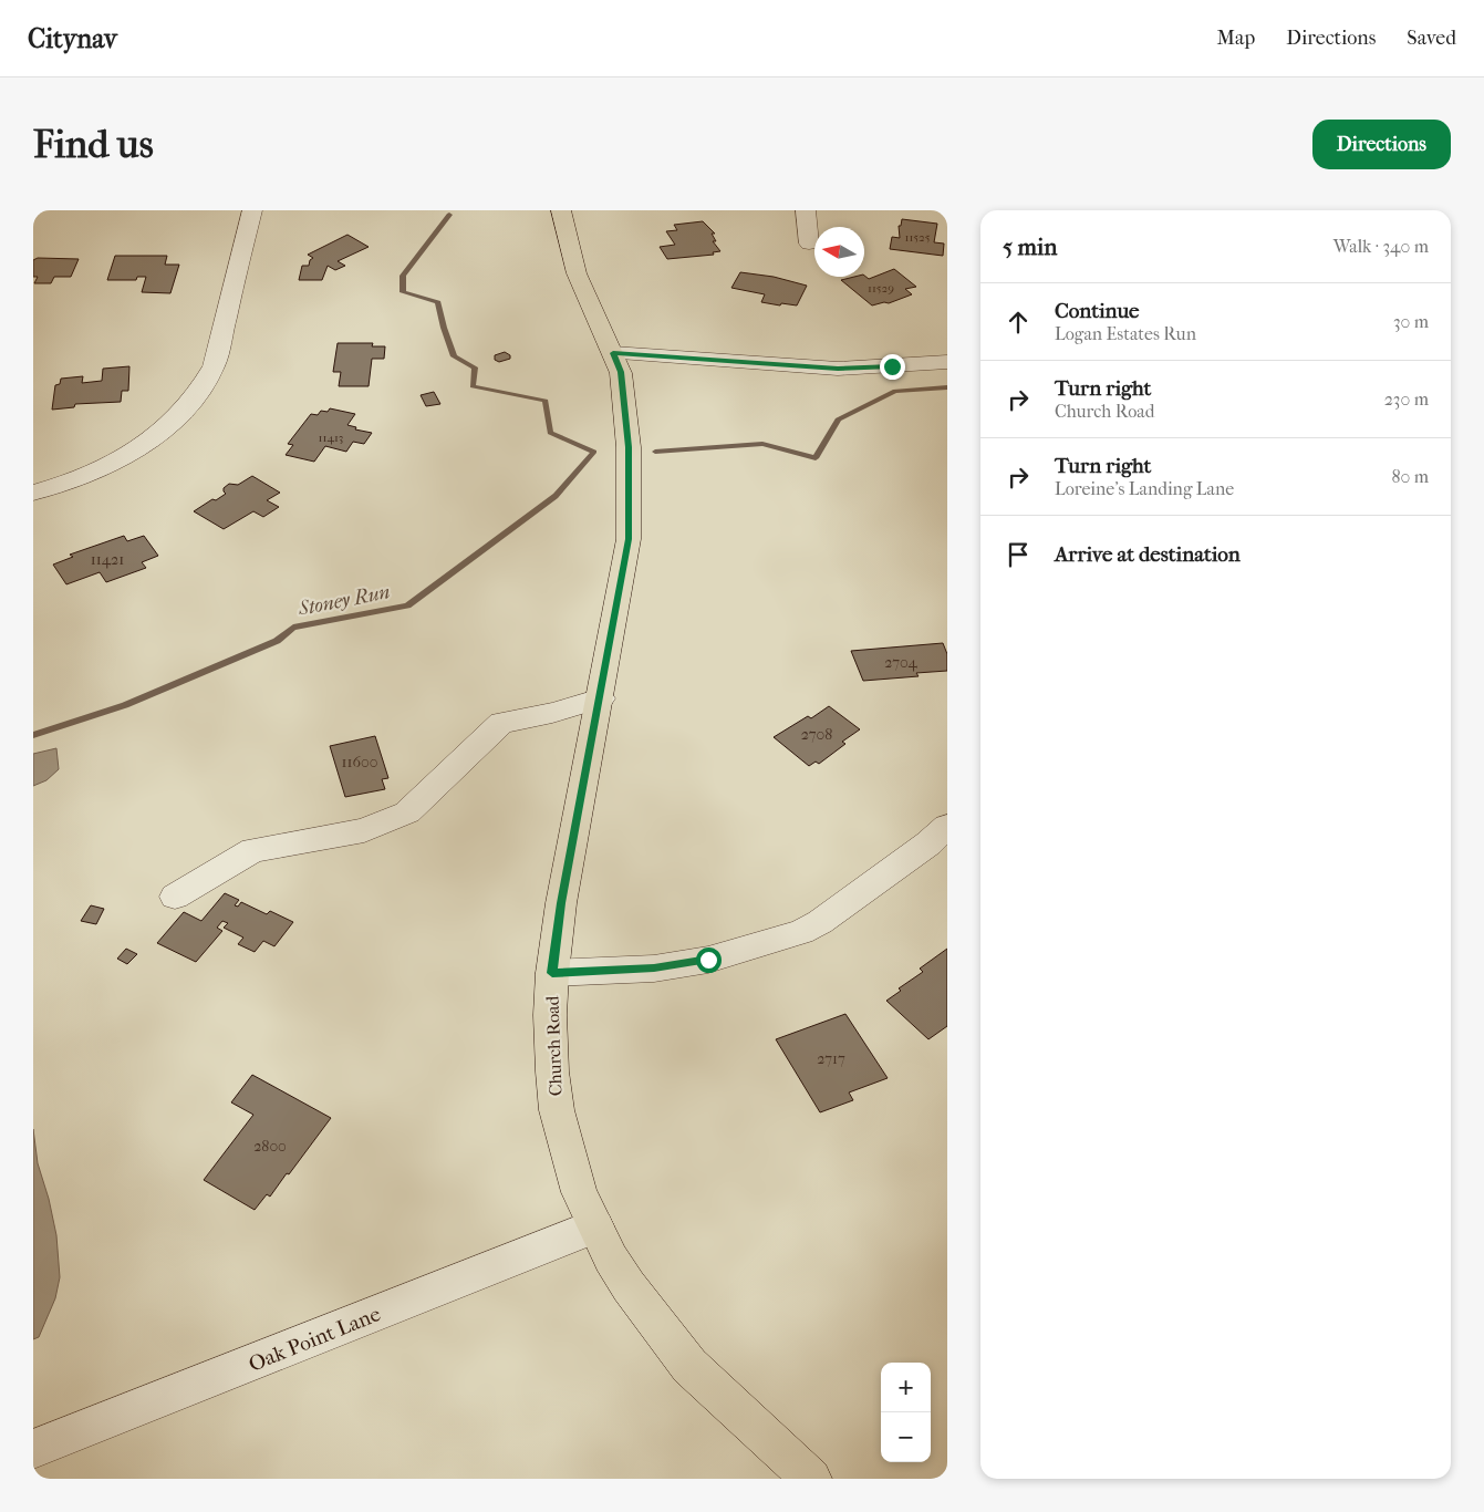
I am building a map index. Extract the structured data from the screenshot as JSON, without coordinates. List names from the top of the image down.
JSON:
{
  "streets": {
    "main road": ["Church Road"],
    "street": ["Oak Point Lane"]
  },
  "crossings": [
    ["Church Road", "Oak Point Lane"]
  ],
  "water": ["Stoney Run"],
  "house_numbers": [
    "11525",
    "11529",
    "11413",
    "11421",
    "2704",
    "2708",
    "11600",
    "2717",
    "2800"
  ],
  "north": "left",
  "page": {
    "header": "Citynav",
    "nav": ["Map", "Directions", "Saved"],
    "buttons": "Directions",
    "title": "Find us",
    "heading": ["5 min", "Walk · 340 m"],
    "list": [
      ["Continue", "Logan Estates Run", "30 m"],
      ["Turn right", "Church Road", "230 m"],
      ["Turn right", "Loreine's Landing Lane", "80 m"],
      "Arrive at destination"
    ],
    "map_buttons": ["+", "−"]
  }
}
